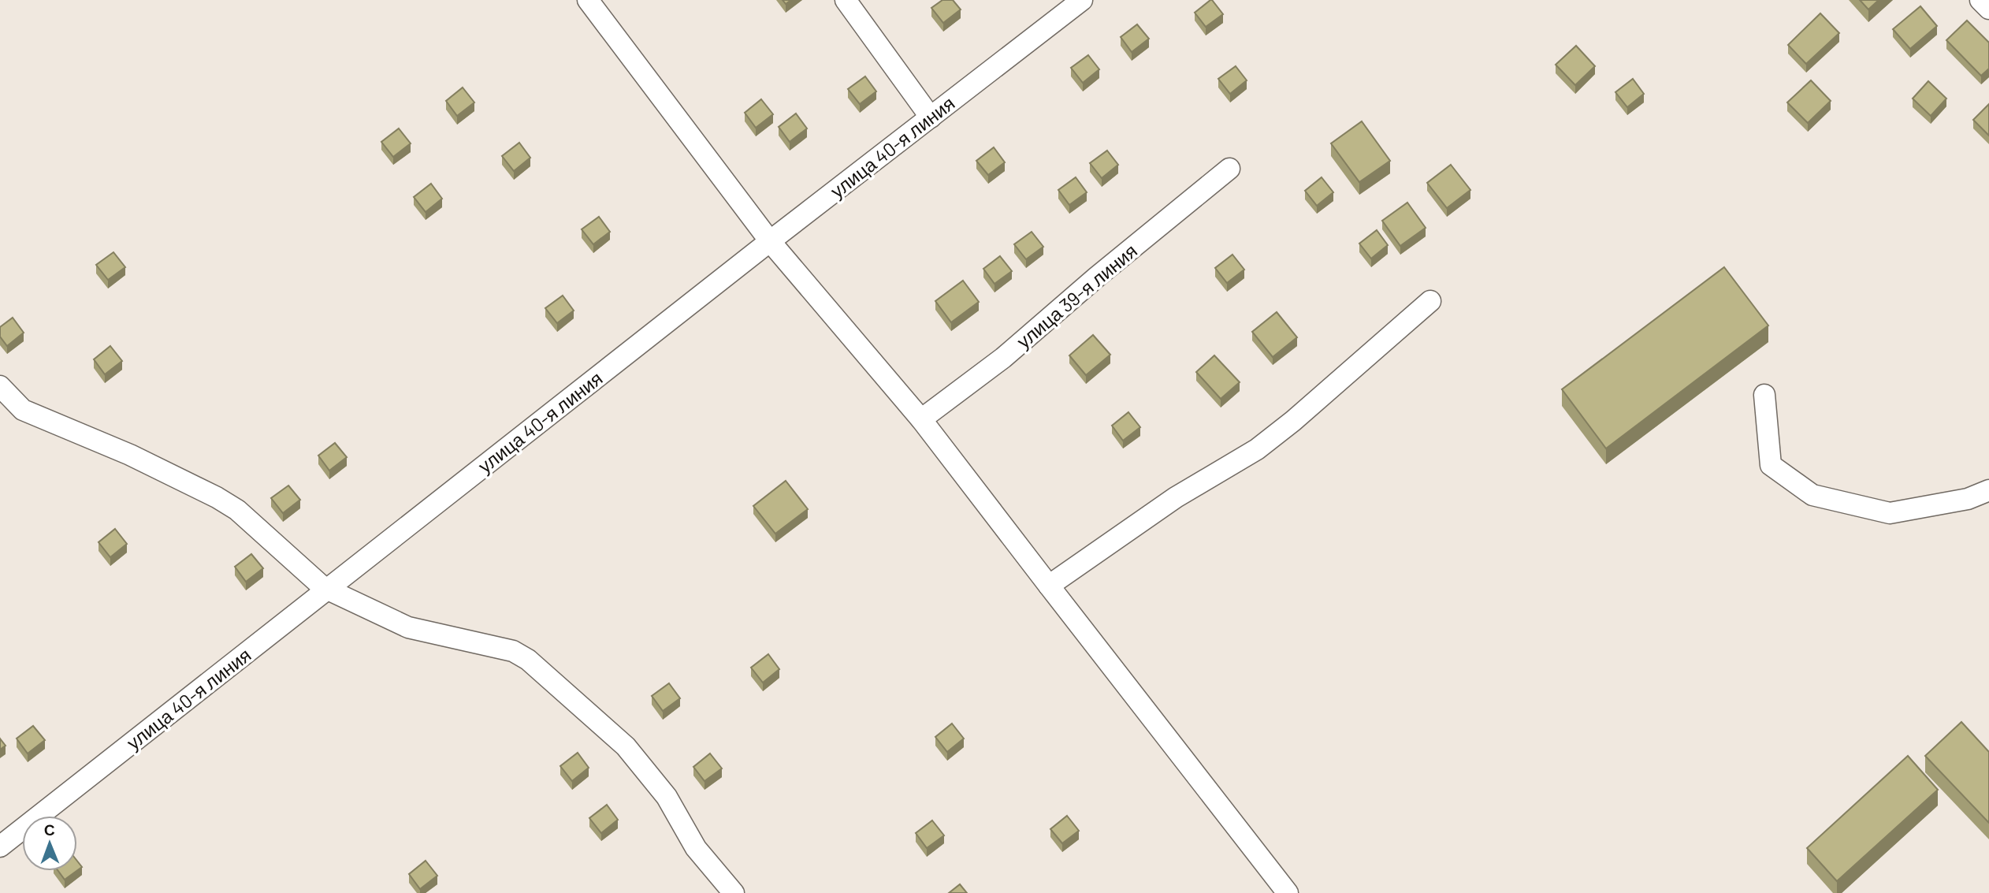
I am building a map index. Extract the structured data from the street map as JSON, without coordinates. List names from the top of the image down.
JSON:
{
  "streets": {
    "street": ["улица 40-я линия", "улица 39-я линия"]
  },
  "north": "top"
}
